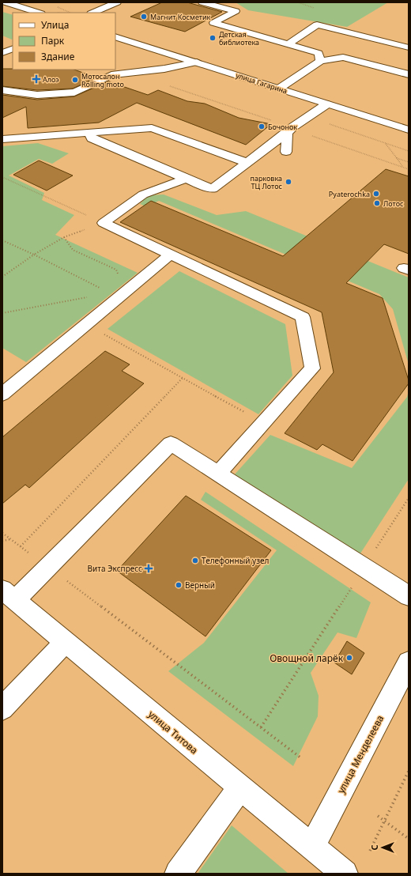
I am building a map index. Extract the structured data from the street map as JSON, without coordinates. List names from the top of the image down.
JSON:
{
  "streets": {
    "main road": ["улица Гагарина", "улица Титова", "улица Менделеева"]
  },
  "crossings": [
    ["улица Титова", "улица Менделеева"]
  ],
  "places": {
    "other": [
      "Магнит Косметик",
      "Детская библиотека",
      "Мотосалон Rolling moto",
      "Бочонок",
      "парковка ТЦ Лотос",
      "Pyaterochka",
      "Лотос",
      "Телефонный узел",
      "Верный",
      "Овощной ларёк"
    ],
    "health": ["Алоэ", "Вита Экспресс"]
  },
  "legend": ["Улица", "Парк", "Здание"],
  "north": "left"
}
